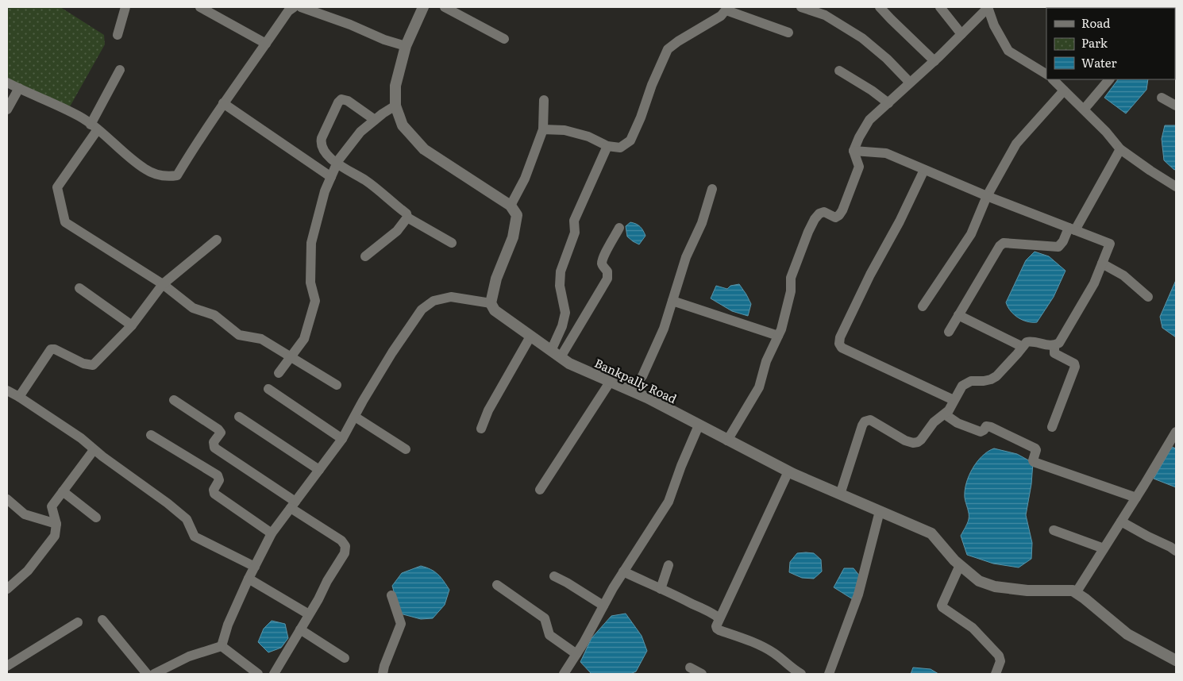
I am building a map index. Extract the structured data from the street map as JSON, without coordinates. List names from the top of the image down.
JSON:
{
  "streets": {
    "street": ["Bankpally Road"]
  },
  "legend": ["Road", "Park", "Water"]
}
